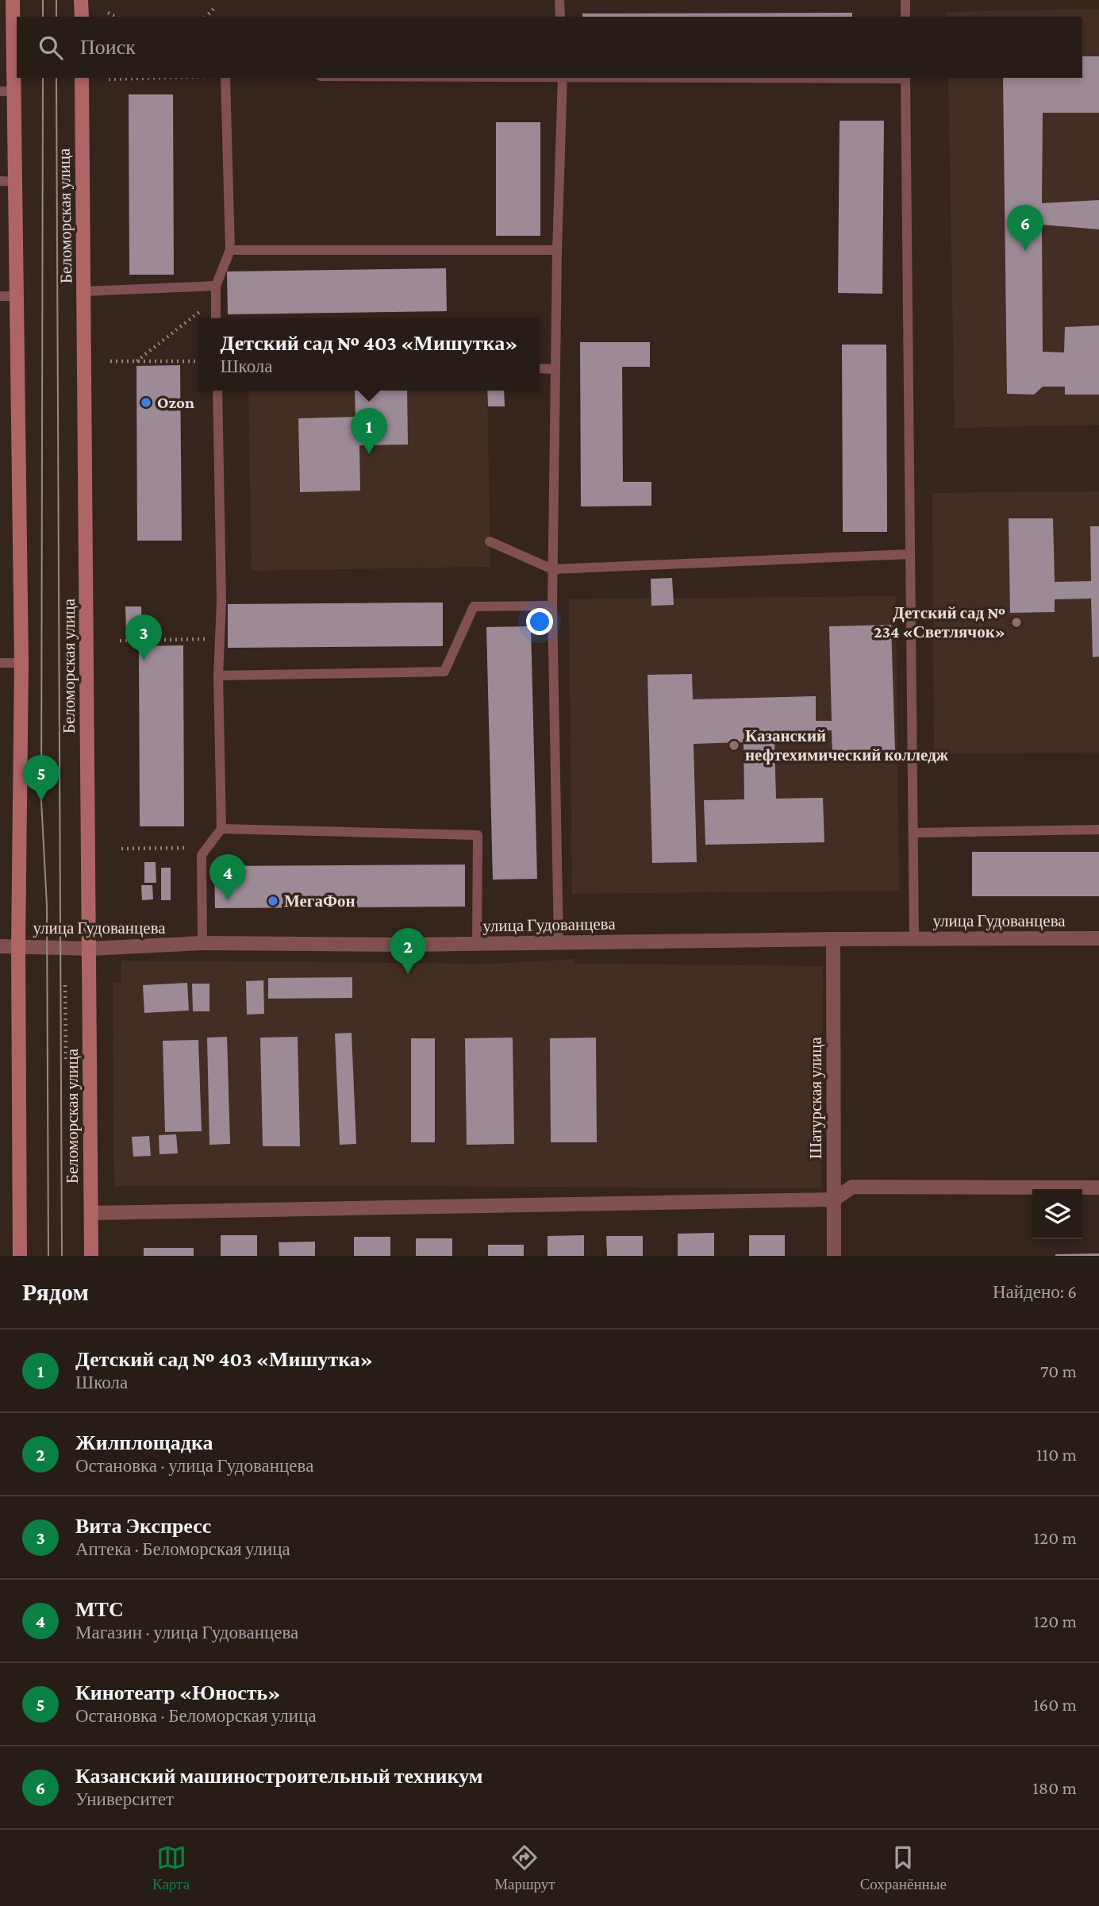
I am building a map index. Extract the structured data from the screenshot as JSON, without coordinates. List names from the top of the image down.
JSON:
{
  "streets": {
    "main road": ["Беломорская улица"],
    "street": ["улица Гудованцева", "Шатурская улица"]
  },
  "crossings": [
    ["Беломорская улица", "улица Гудованцева"],
    ["улица Гудованцева", "Шатурская улица"]
  ],
  "places": [
    "Ozon",
    "Детский сад № 234 «Светлячок»",
    "Казанский нефтехимический колледж",
    "МегаФон"
  ],
  "page": {
    "search": "Поиск",
    "pins": [
      "6",
      "1",
      "3",
      "5",
      "4",
      "2"
    ],
    "popup": ["Детский сад № 403 «Мишутка»", "Школа"],
    "heading": ["Рядом", "Найдено: 6"],
    "list": [
      {
        "mark": "1",
        "name": "Детский сад № 403 «Мишутка»",
        "note": "Школа",
        "value": "70 m"
      },
      {
        "mark": "2",
        "name": "Жилплощадка",
        "note": "Остановка · улица Гудованцева",
        "value": "110 m"
      },
      {
        "mark": "3",
        "name": "Вита Экспресс",
        "note": "Аптека · Беломорская улица",
        "value": "120 m"
      },
      {
        "mark": "4",
        "name": "МТС",
        "note": "Магазин · улица Гудованцева",
        "value": "120 m"
      },
      {
        "mark": "5",
        "name": "Кинотеатр «Юность»",
        "note": "Остановка · Беломорская улица",
        "value": "160 m"
      },
      {
        "mark": "6",
        "name": "Казанский машиностроительный техникум",
        "note": "Университет",
        "value": "180 m"
      }
    ],
    "nav": ["Карта", "Маршрут", "Сохранённые"]
  }
}
